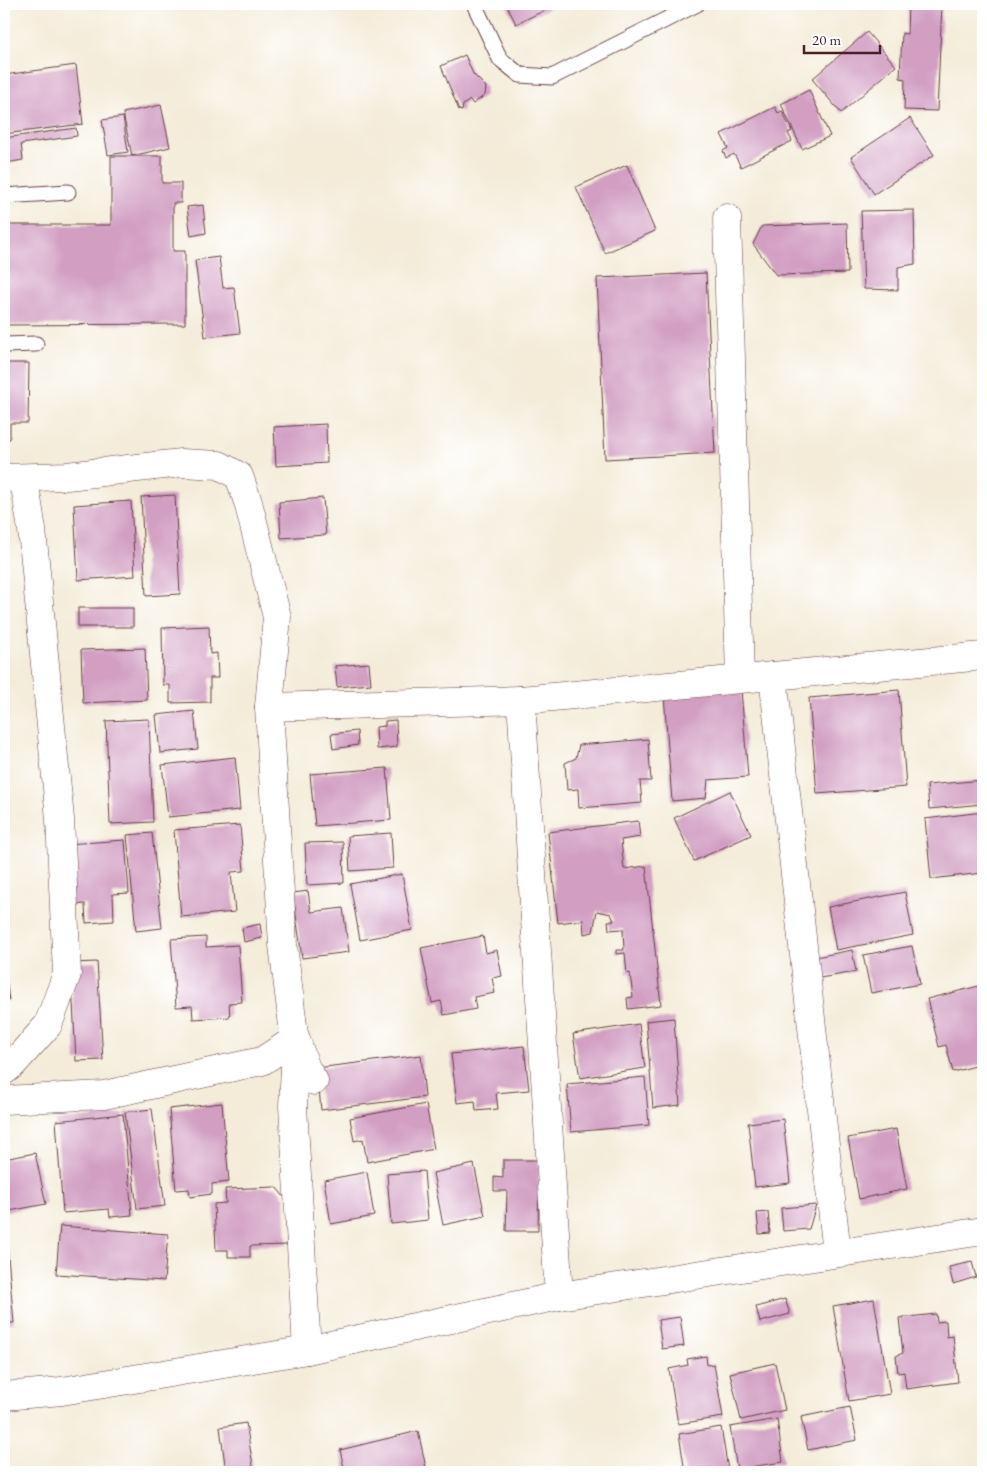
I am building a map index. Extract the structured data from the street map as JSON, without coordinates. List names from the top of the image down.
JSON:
{
  "scale_bar": "20 m"
}
